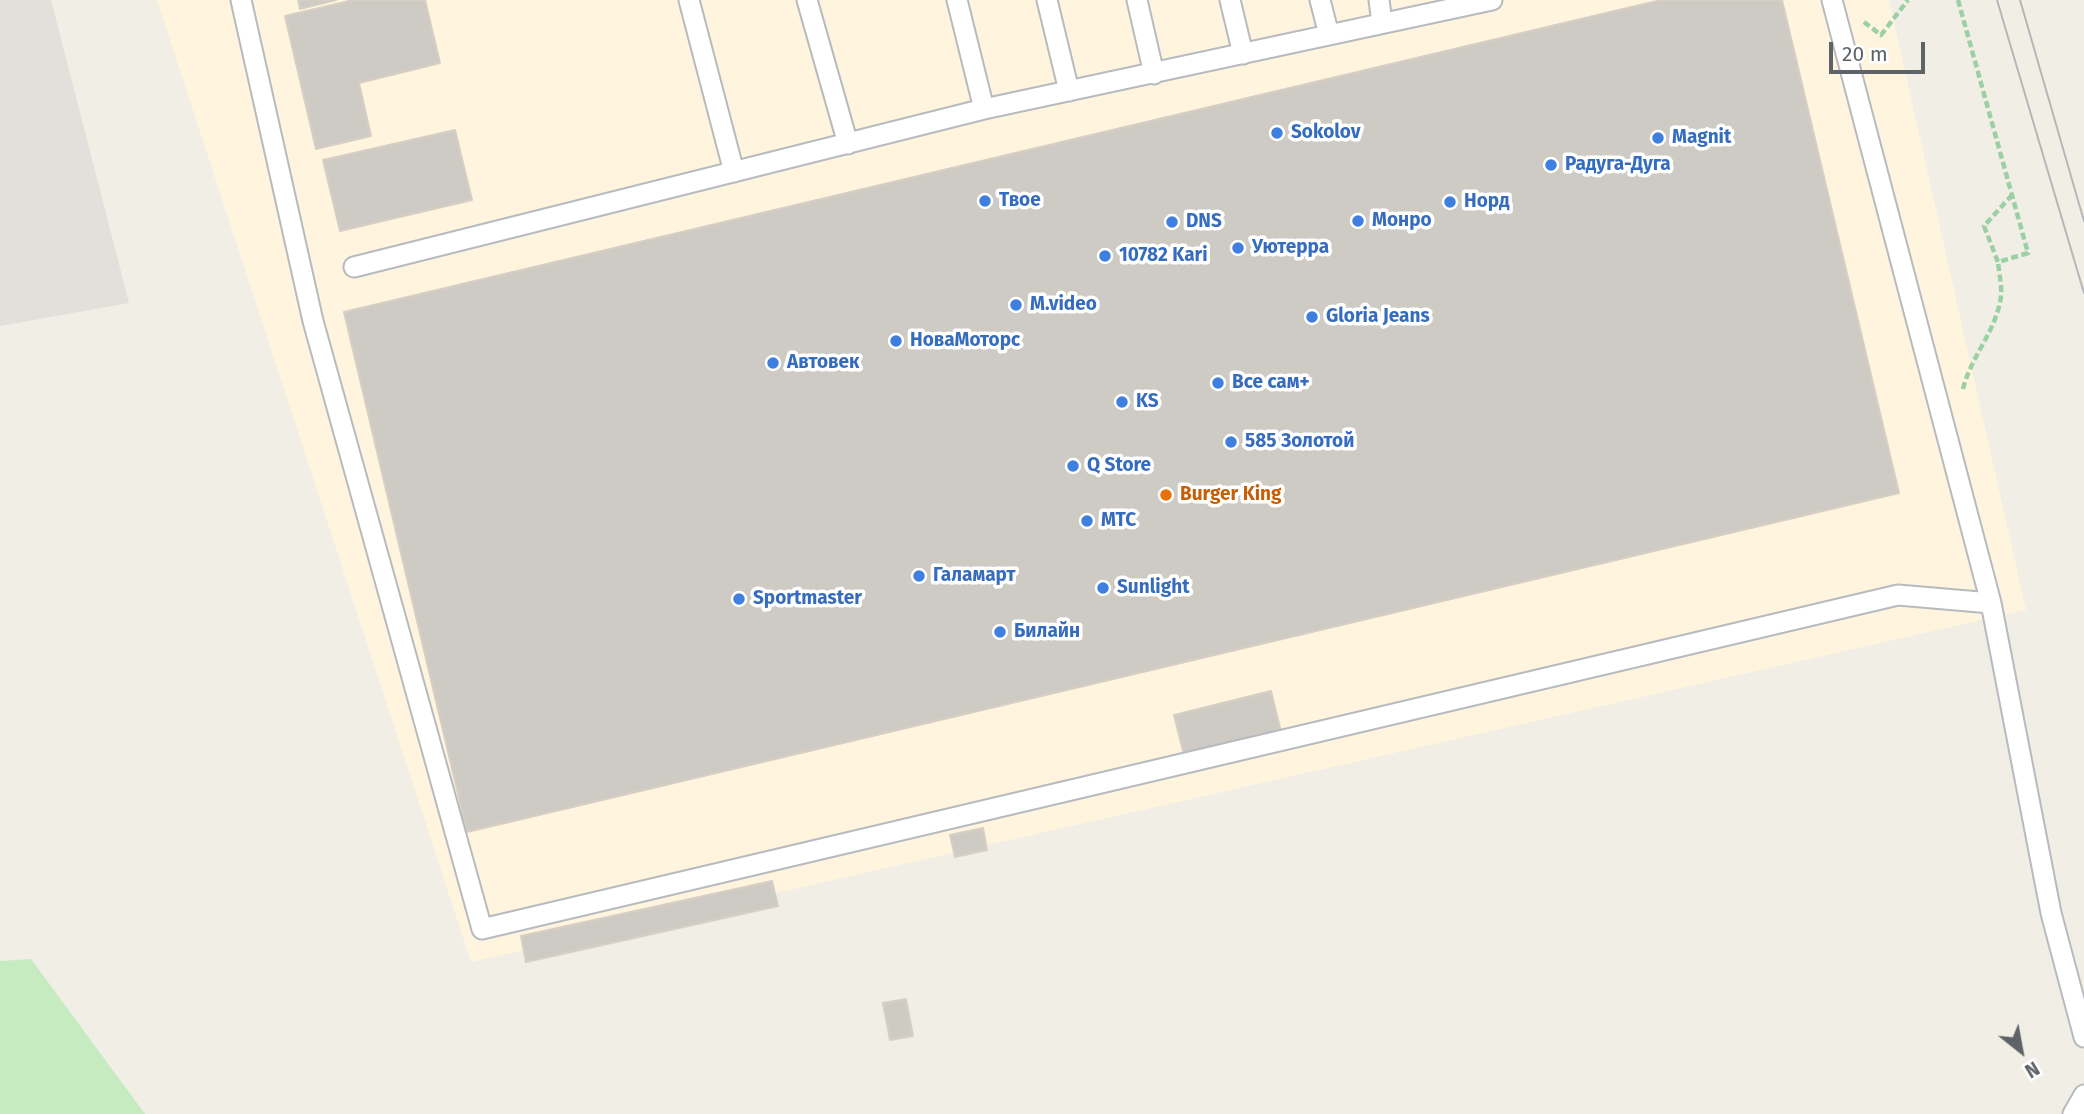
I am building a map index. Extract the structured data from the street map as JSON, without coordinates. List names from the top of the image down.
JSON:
{
  "places": [
    "Sokolov",
    "Magnit",
    "Радуга-Дуга",
    "Твое",
    "Норд",
    "Монро",
    "DNS",
    "Уютерра",
    "10782 Kari",
    "M.video",
    "Gloria Jeans",
    "НоваМоторс",
    "Автовек",
    "Все сам+",
    "KS",
    "585 Золотой",
    "Q Store",
    "Burger King",
    "МТС",
    "Галамарт",
    "Sunlight",
    "Sportmaster",
    "Билайн"
  ],
  "scale_bar": "20 m",
  "north": "bottom right"
}
